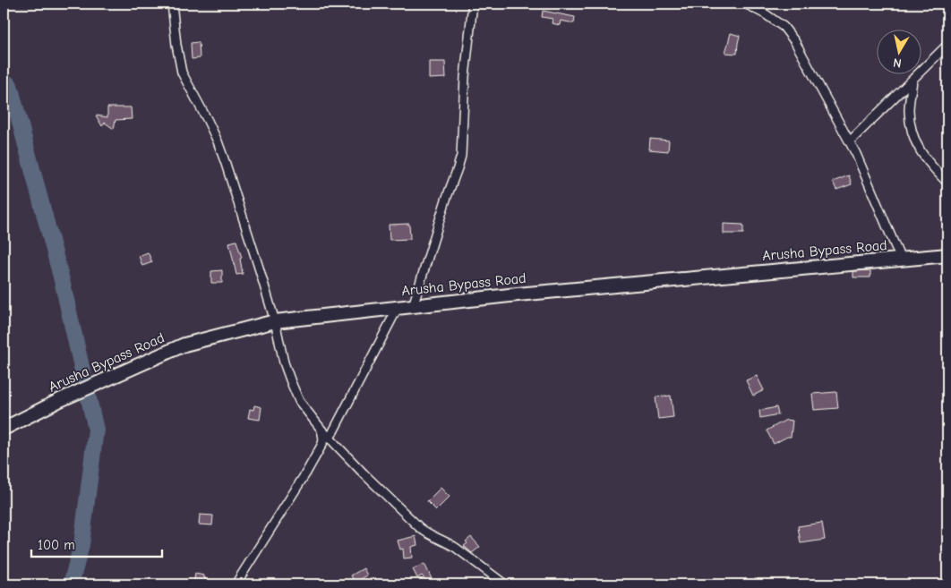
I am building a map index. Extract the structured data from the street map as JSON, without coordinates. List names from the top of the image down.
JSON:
{
  "streets": {
    "main road": ["Arusha Bypass Road"]
  },
  "scale_bar": "100 m",
  "north": "bottom"
}
